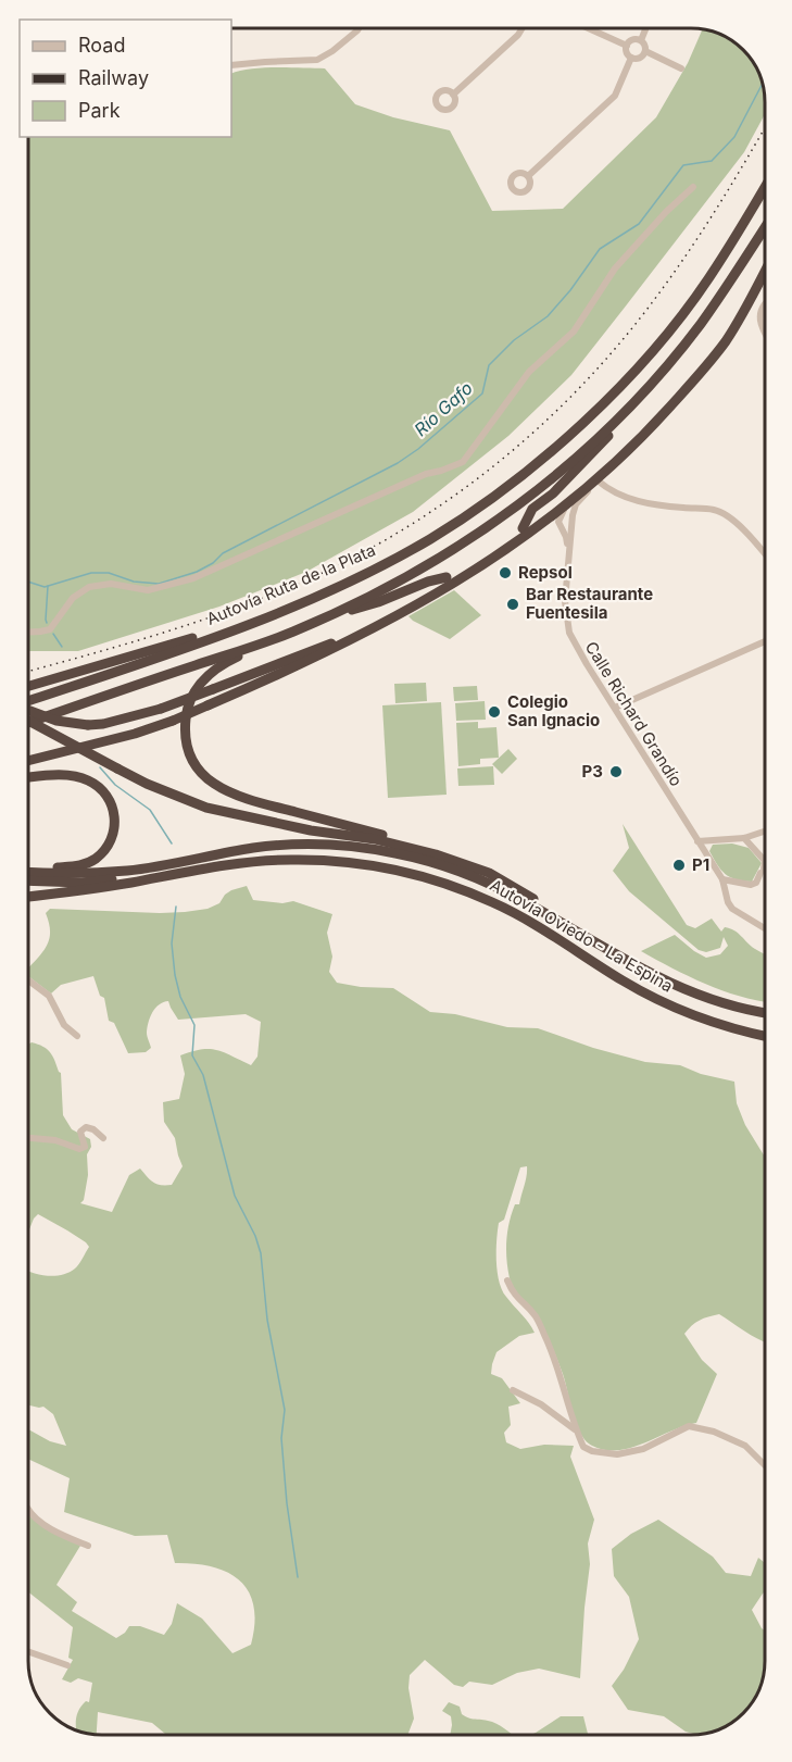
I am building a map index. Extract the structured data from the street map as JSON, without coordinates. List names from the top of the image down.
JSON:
{
  "streets": {
    "highway": ["Autovía Ruta de la Plata", "Autovía Oviedo - La Espina"],
    "street": ["Calle Richard Grandío"]
  },
  "water": ["Río Gafo"],
  "places": [
    "Repsol",
    "Bar Restaurante Fuentesila",
    "Colegio San Ignacio",
    "P3",
    "P1"
  ],
  "legend": ["Road", "Railway", "Park"]
}
